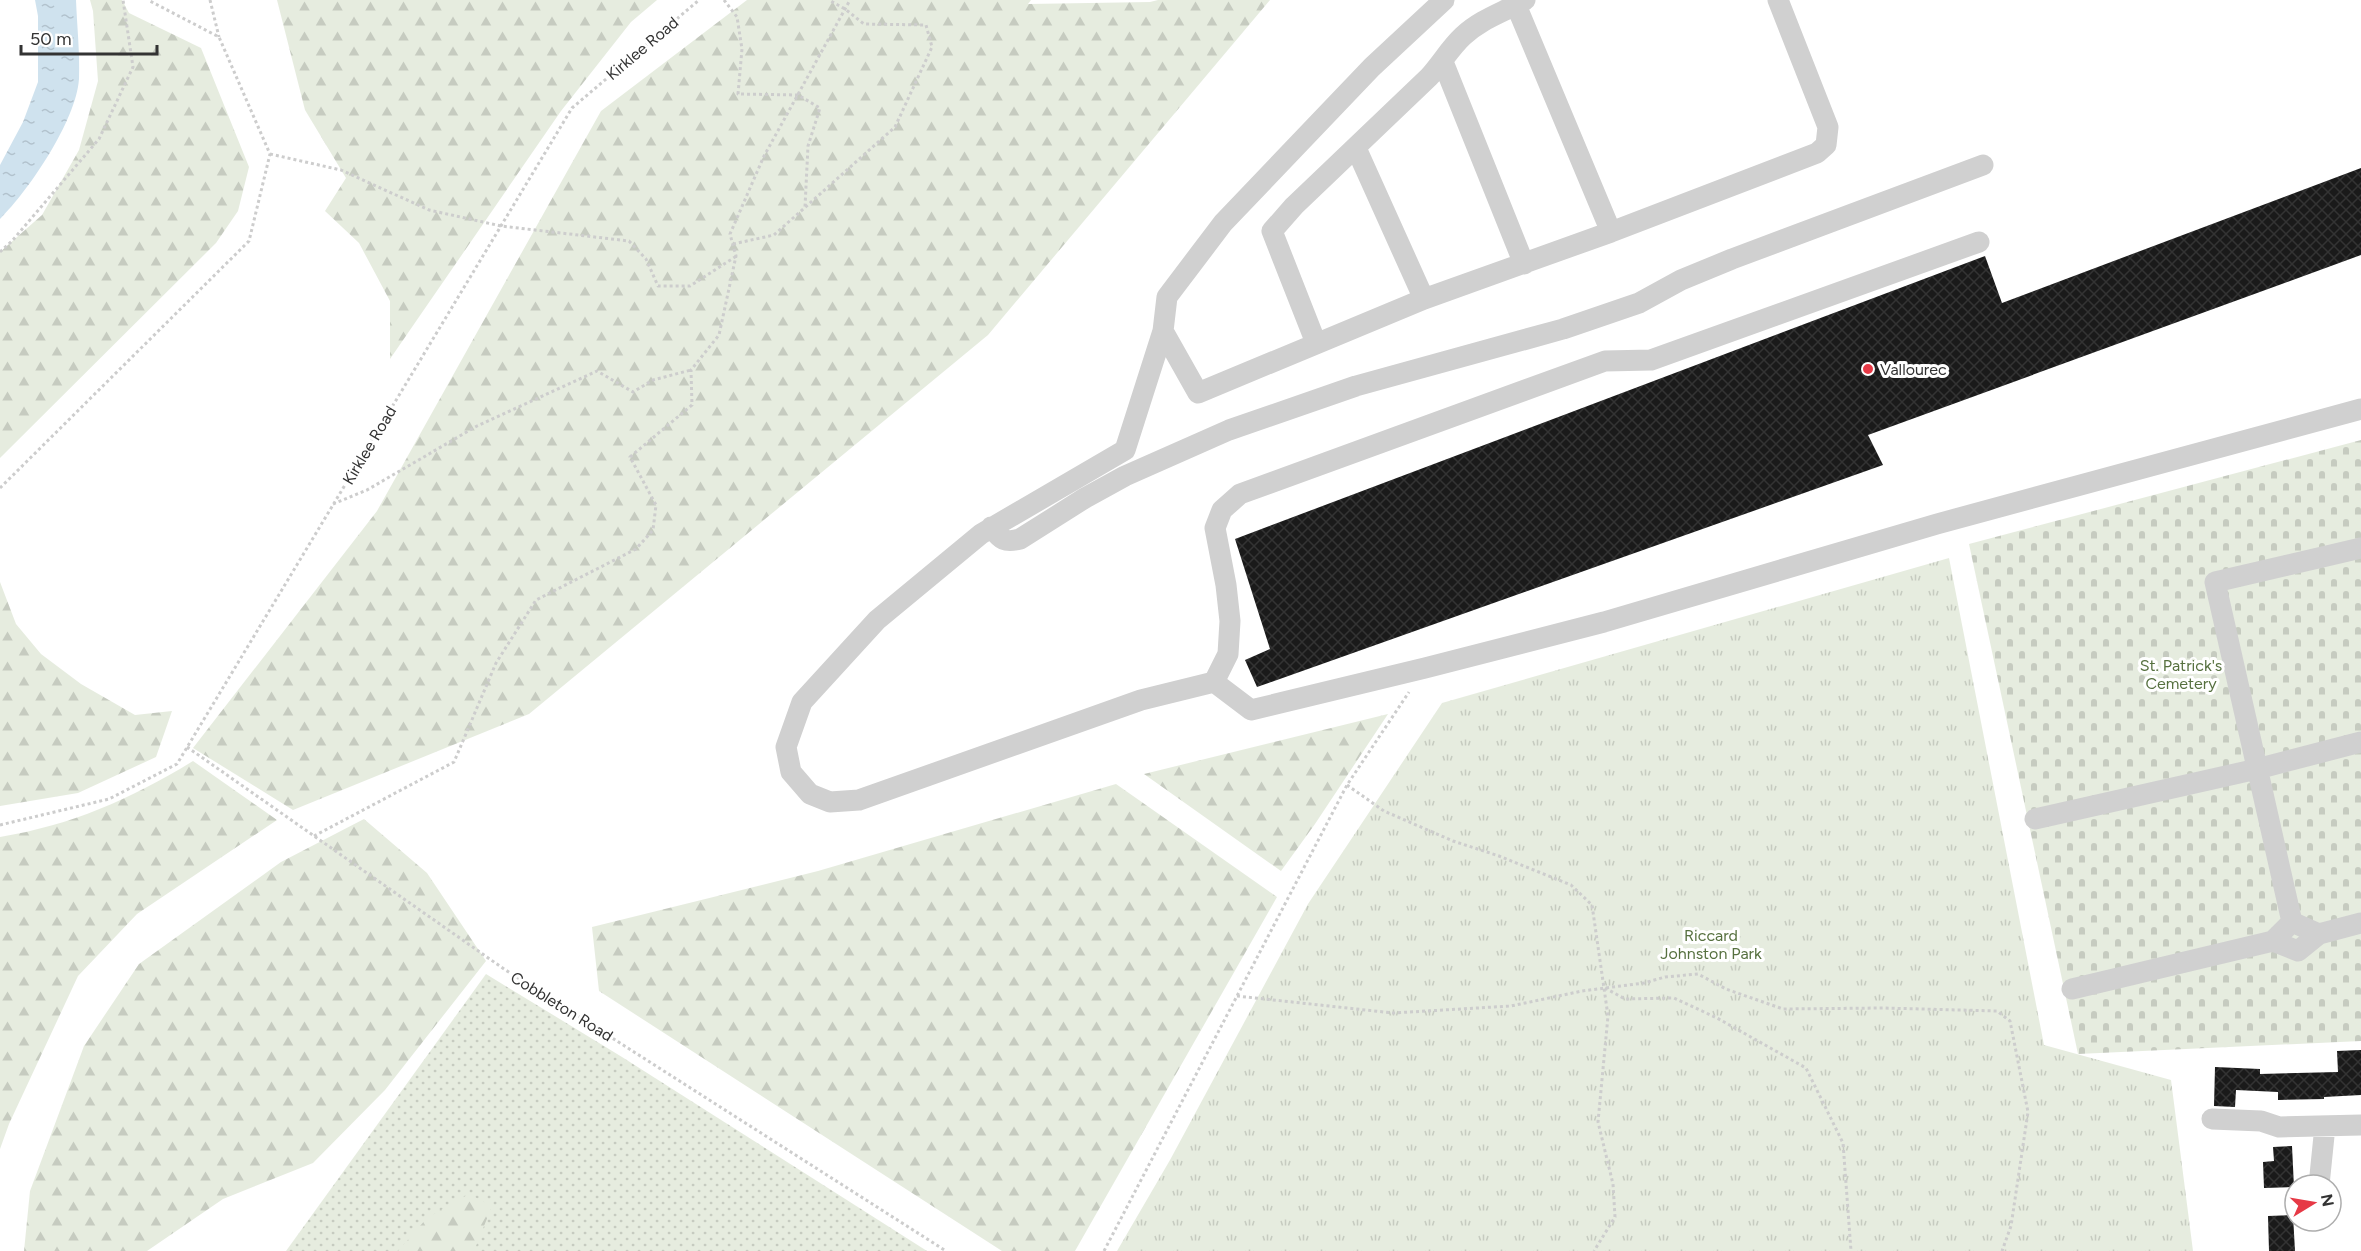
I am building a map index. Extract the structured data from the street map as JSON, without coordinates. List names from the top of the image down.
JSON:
{
  "streets": {
    "path": ["Kirklee Road", "Cobbleton Road"]
  },
  "crossings": [
    ["Kirklee Road", "Cobbleton Road"]
  ],
  "parks": ["St. Patrick's Cemetery", "Riccard Johnston Park"],
  "places": ["Vallourec"],
  "scale_bar": "50 m",
  "north": "right"
}
